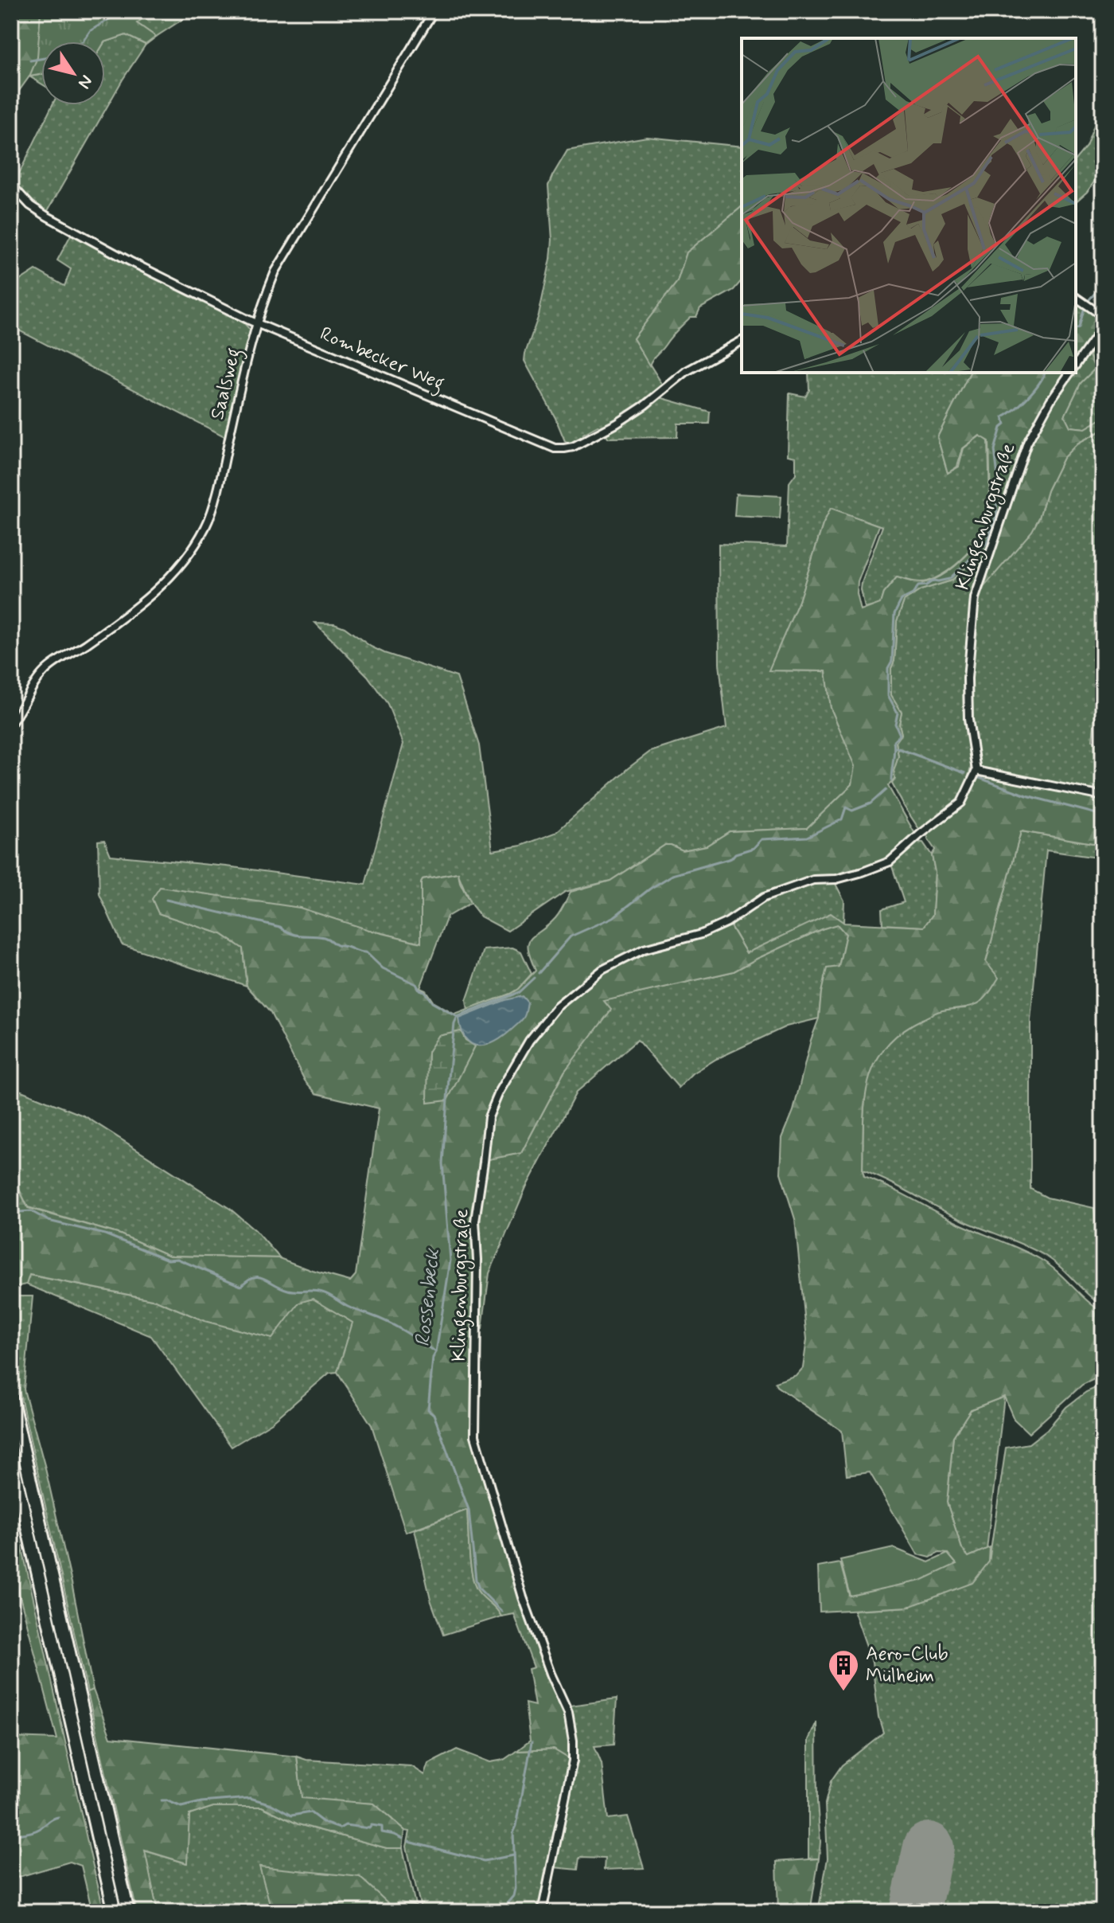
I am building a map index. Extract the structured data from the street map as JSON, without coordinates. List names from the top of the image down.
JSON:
{
  "streets": {
    "street": ["Rombecker Weg", "Saalsweg", "Klingenburgstraße"]
  },
  "crossings": [
    ["Rombecker Weg", "Saalsweg"]
  ],
  "water": ["Rossenbeck"],
  "places": {
    "building": ["Aero-Club Mülheim"]
  },
  "north": "bottom right"
}
